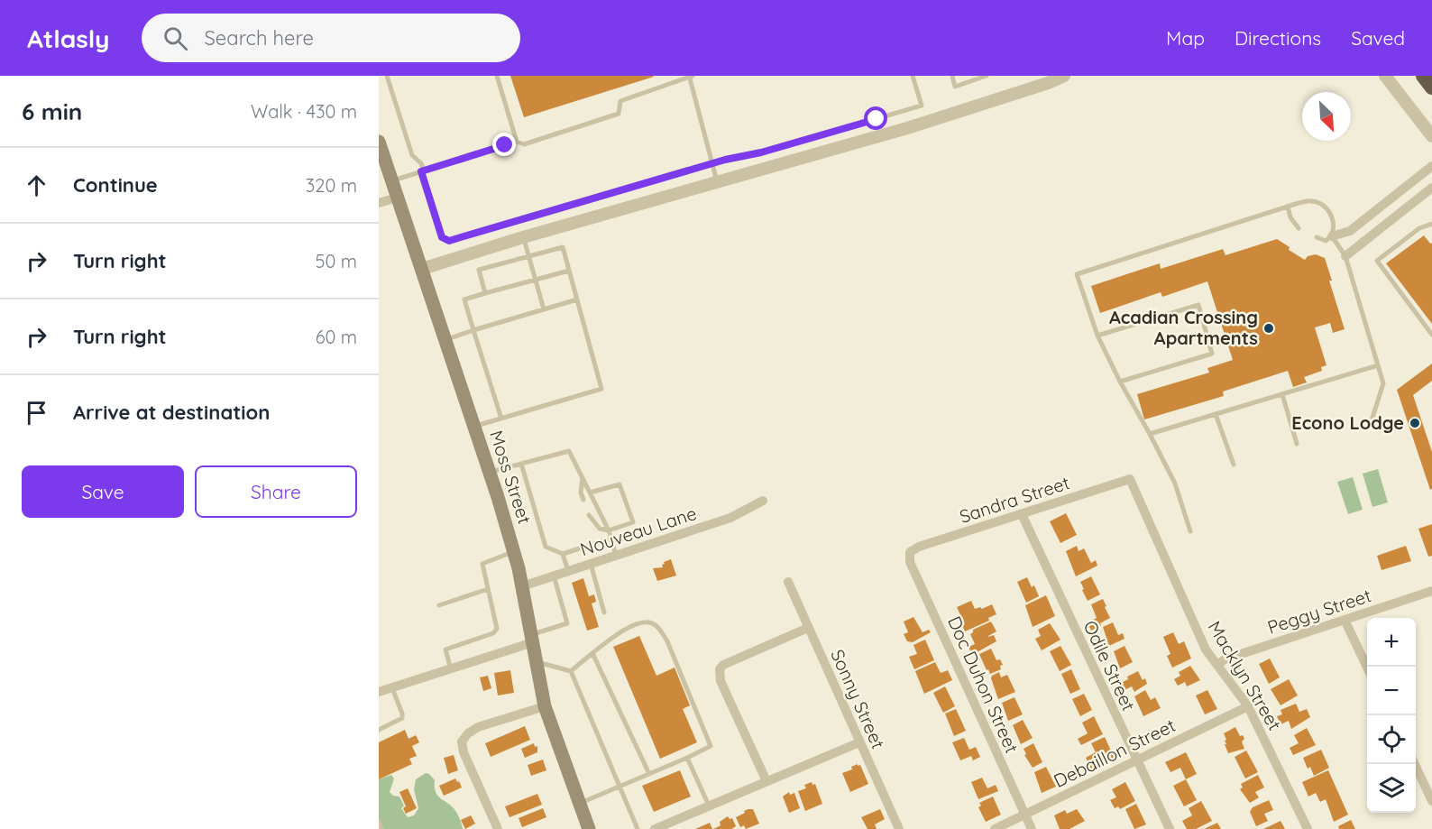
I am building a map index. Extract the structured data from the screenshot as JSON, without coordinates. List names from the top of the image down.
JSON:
{
  "streets": {
    "main road": ["Moss Street"],
    "street": [
      "Sandra Street",
      "Nouveau Lane",
      "Peggy Street",
      "Odile Street",
      "Macklyn Street",
      "Doc Duhon Street",
      "Sonny Street",
      "Debaillon Street"
    ]
  },
  "crossings": [
    ["Moss Street", "Nouveau Lane"],
    ["Sandra Street", "Odile Street"],
    ["Sandra Street", "Macklyn Street"],
    ["Sandra Street", "Doc Duhon Street"],
    ["Peggy Street", "Macklyn Street"],
    ["Odile Street", "Debaillon Street"],
    ["Macklyn Street", "Debaillon Street"],
    ["Doc Duhon Street", "Debaillon Street"]
  ],
  "places": ["Acadian Crossing Apartments", "Econo Lodge"],
  "north": "bottom right",
  "page": {
    "header": "Atlasly",
    "search": "Search here",
    "nav": ["Map", "Directions", "Saved"],
    "heading": ["6 min", "Walk · 430 m"],
    "list": [
      ["Continue", "320 m"],
      ["Turn right", "50 m"],
      ["Turn right", "60 m"],
      "Arrive at destination"
    ],
    "buttons": ["Save", "Share"],
    "map_buttons": ["+", "−"]
  }
}
